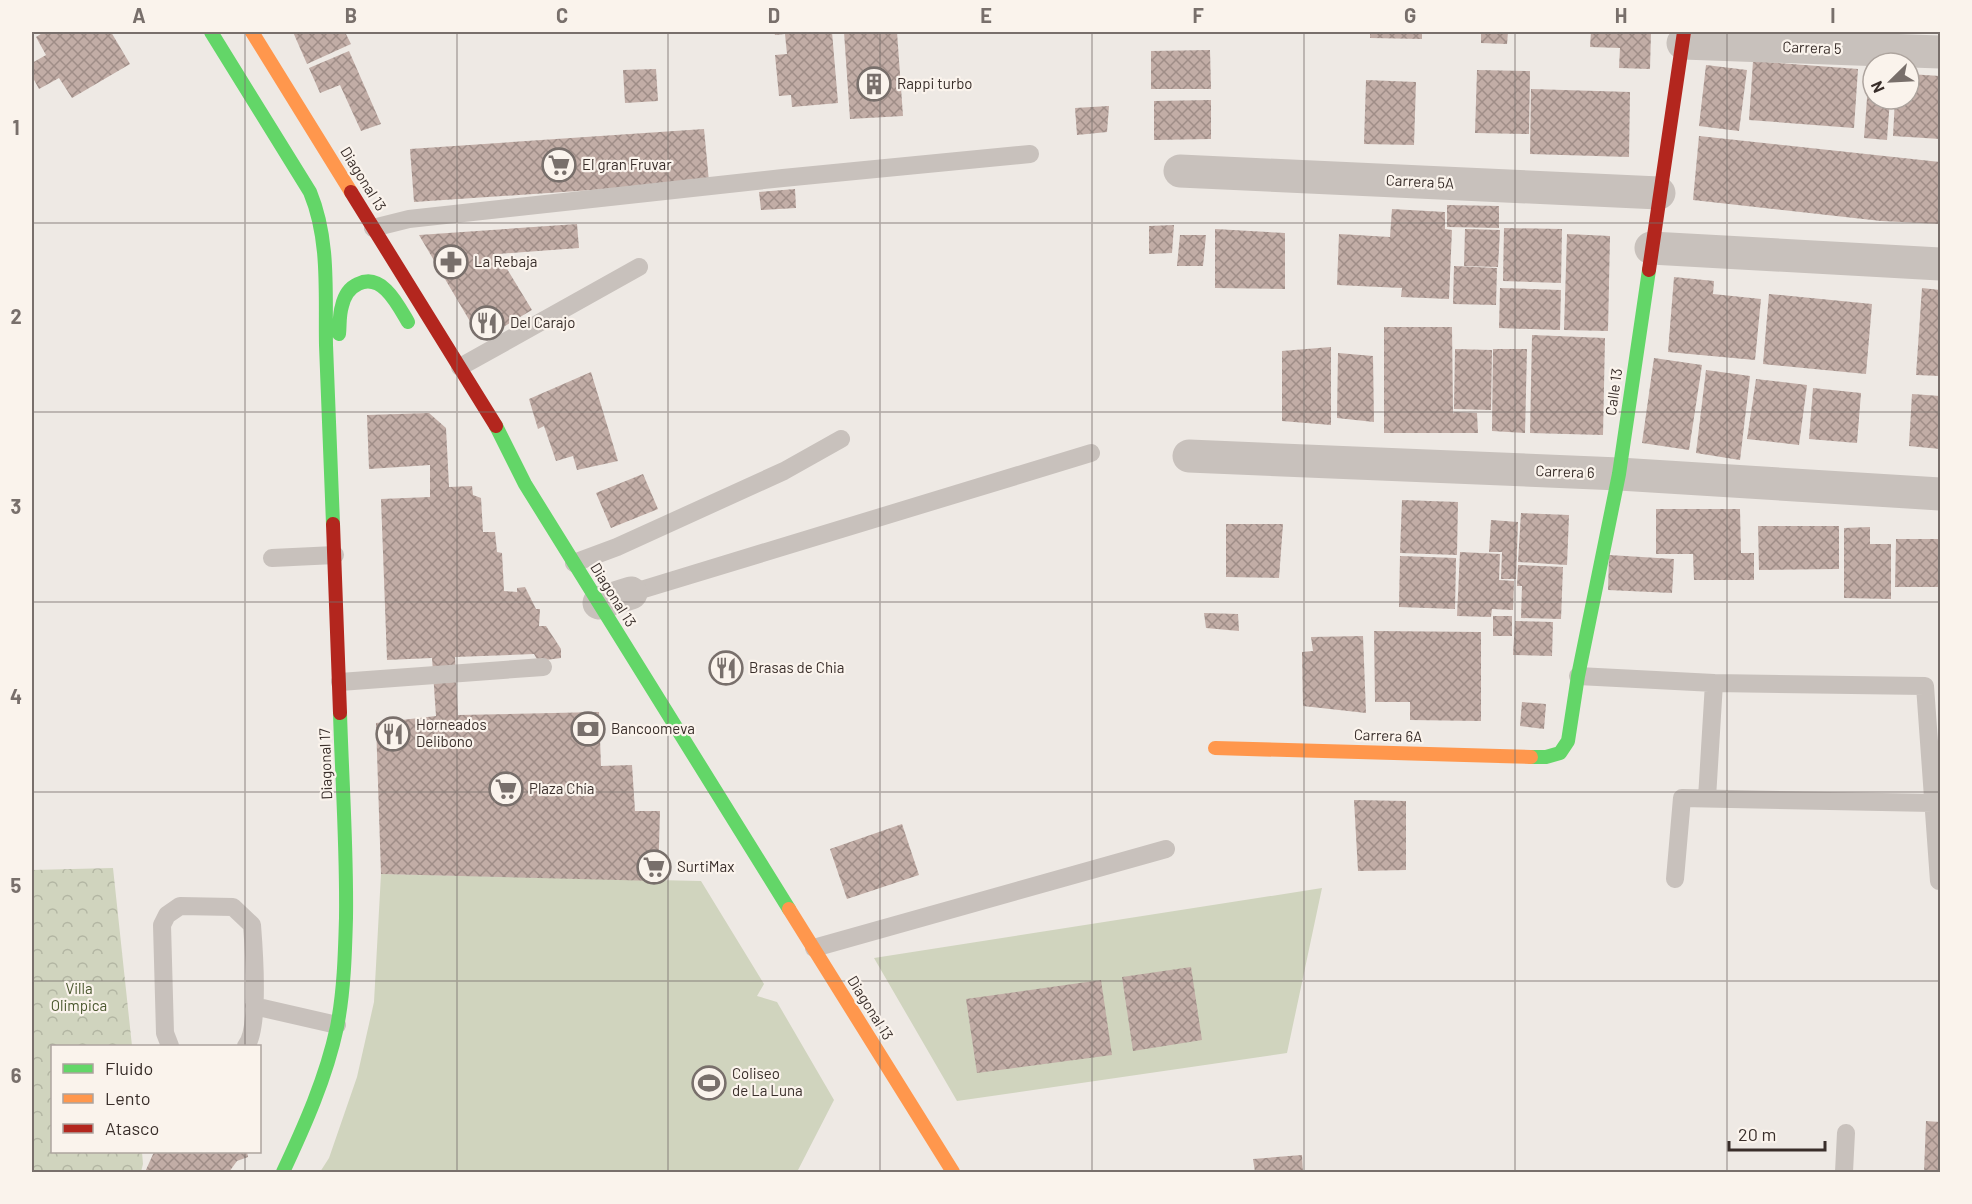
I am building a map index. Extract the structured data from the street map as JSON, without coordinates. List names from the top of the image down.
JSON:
{
  "streets": {
    "main road": [
      "Diagonal 13",
      "Calle 13",
      "Carrera 6A",
      "Diagonal 17"
    ],
    "street": ["Carrera 5", "Carrera 5A", "Carrera 6"]
  },
  "crossings": [
    ["Carrera 5", "Calle 13"],
    ["Carrera 5A", "Calle 13"],
    ["Calle 13", "Carrera 6"],
    ["Calle 13", "Carrera 6A"]
  ],
  "parks": ["Villa Olimpica"],
  "places": {
    "building": ["Rappi turbo"],
    "supermarket": ["El gran Fruvar", "Plaza Chía", "SurtiMax"],
    "pharmacy": ["La Rebaja"],
    "restaurant": ["Del Carajo", "Brasas de Chia", "Horneados Delibono"],
    "bank": ["Bancoomeva"],
    "sports": ["Coliseo de La Luna"]
  },
  "legend": ["Fluido", "Lento", "Atasco"],
  "scale_bar": "20 m",
  "north": "bottom left",
  "grid": {
    "columns": [
      "A",
      "B",
      "C",
      "D",
      "E",
      "F",
      "G",
      "H",
      "I"
    ],
    "rows": [
      "1",
      "2",
      "3",
      "4",
      "5",
      "6"
    ]
  }
}
